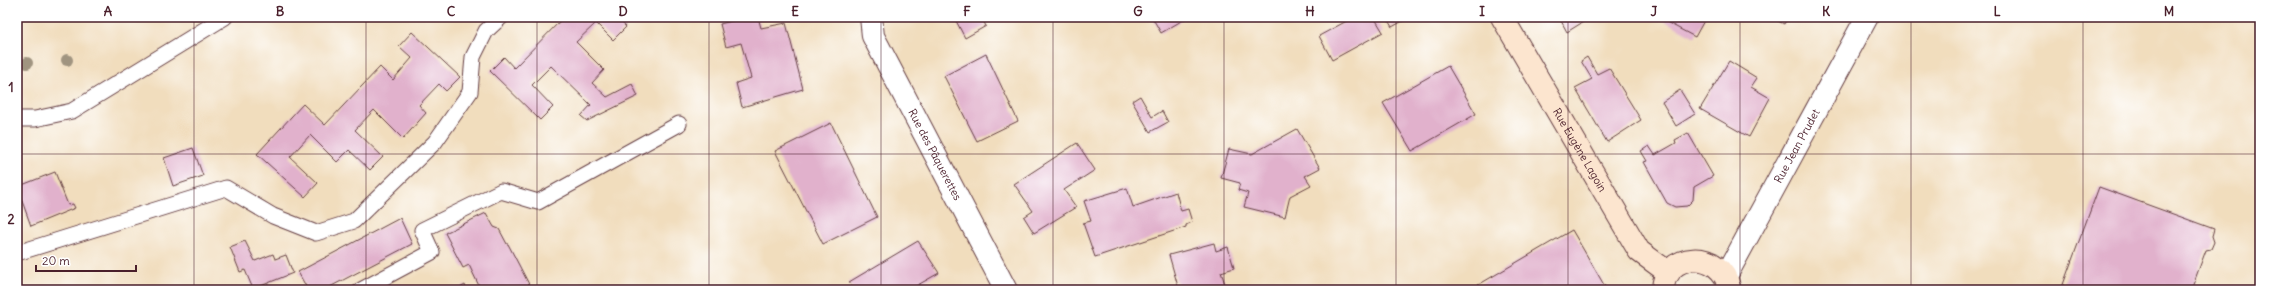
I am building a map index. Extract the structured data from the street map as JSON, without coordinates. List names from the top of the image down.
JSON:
{
  "streets": {
    "street": ["Rue Jean Prudet", "Rue Eugène Lagoin", "Rue des Pâquerettes"]
  },
  "scale_bar": "20 m",
  "grid": {
    "columns": [
      "A",
      "B",
      "C",
      "D",
      "E",
      "F",
      "G",
      "H",
      "I",
      "J",
      "K",
      "L",
      "M"
    ],
    "rows": ["1", "2"]
  }
}
